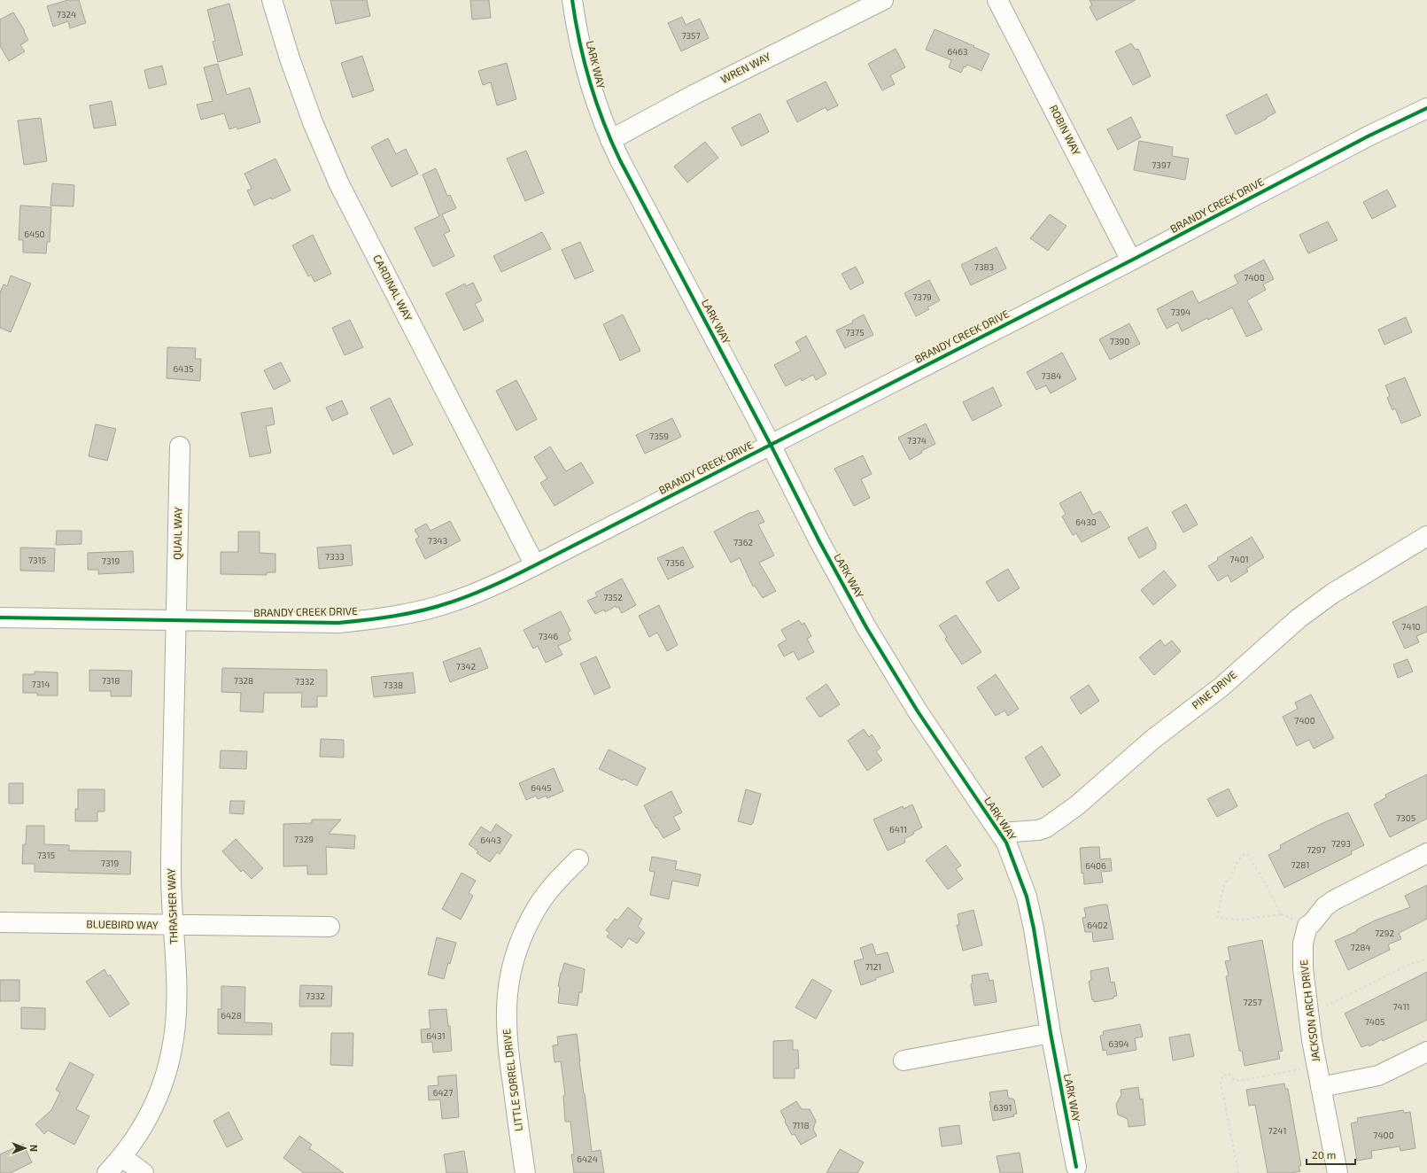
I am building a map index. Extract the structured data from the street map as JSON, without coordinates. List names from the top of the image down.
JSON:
{
  "streets": {
    "street": [
      "LARK WAY",
      "WREN WAY",
      "ROBIN WAY",
      "BRANDY CREEK DRIVE",
      "CARDINAL WAY",
      "QUAIL WAY",
      "PINE DRIVE",
      "THRASHER WAY",
      "BLUEBIRD WAY",
      "JACKSON ARCH DRIVE",
      "LITTLE SORREL DRIVE"
    ]
  },
  "crossings": [
    ["LARK WAY", "WREN WAY"],
    ["LARK WAY", "BRANDY CREEK DRIVE"],
    ["LARK WAY", "PINE DRIVE"],
    ["ROBIN WAY", "BRANDY CREEK DRIVE"],
    ["BRANDY CREEK DRIVE", "CARDINAL WAY"],
    ["BRANDY CREEK DRIVE", "QUAIL WAY"],
    ["BRANDY CREEK DRIVE", "THRASHER WAY"],
    ["QUAIL WAY", "THRASHER WAY"],
    ["THRASHER WAY", "BLUEBIRD WAY"]
  ],
  "house_numbers": [
    "7324",
    "7357",
    "6463",
    "7397",
    "6450",
    "7383",
    "7400",
    "7379",
    "7394",
    "7375",
    "7390",
    "6435",
    "7384",
    "7359",
    "7374",
    "6430",
    "7343",
    "7362",
    "7333",
    "7401",
    "7315",
    "7319",
    "7356",
    "7352",
    "7410",
    "7346",
    "7342",
    "7318",
    "7328",
    "7332",
    "7314",
    "7338",
    "7400",
    "6445",
    "7305",
    "6411",
    "7329",
    "6443",
    "7293",
    "7297",
    "7315",
    "7319",
    "7281",
    "6406",
    "6402",
    "7292",
    "7284",
    "7121",
    "7332",
    "7257",
    "7411",
    "6428",
    "7405",
    "6431",
    "6394",
    "6427",
    "6391",
    "7118",
    "7241",
    "7400",
    "6424"
  ],
  "scale_bar": "20 m",
  "north": "right"
}
